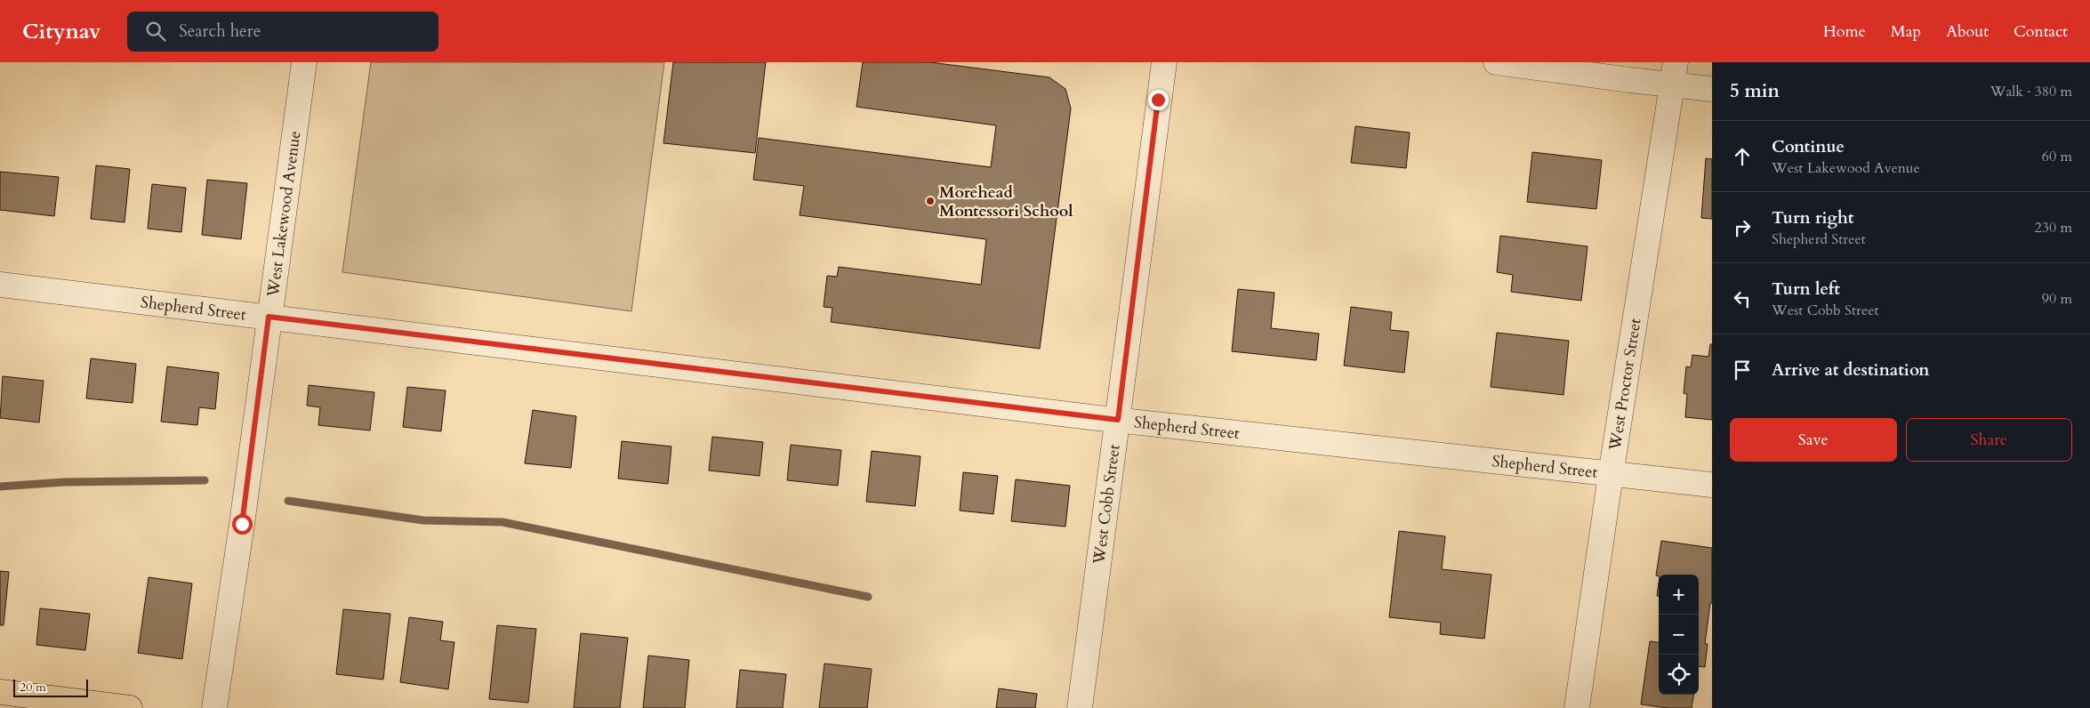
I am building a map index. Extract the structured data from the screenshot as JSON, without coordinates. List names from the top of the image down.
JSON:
{
  "streets": {
    "street": [
      "West Lakewood Avenue",
      "Shepherd Street",
      "West Proctor Street",
      "West Cobb Street"
    ]
  },
  "crossings": [
    ["West Lakewood Avenue", "Shepherd Street"],
    ["Shepherd Street", "West Proctor Street"],
    ["Shepherd Street", "West Cobb Street"]
  ],
  "places": ["Morehead Montessori School"],
  "scale_bar": "20 m",
  "page": {
    "header": "Citynav",
    "search": "Search here",
    "nav": [
      "Home",
      "Map",
      "About",
      "Contact"
    ],
    "heading": ["5 min", "Walk · 380 m"],
    "list": [
      ["Continue", "West Lakewood Avenue", "60 m"],
      ["Turn right", "Shepherd Street", "230 m"],
      ["Turn left", "West Cobb Street", "90 m"],
      "Arrive at destination"
    ],
    "buttons": ["Save", "Share"],
    "map_buttons": ["+", "−"],
    "scale": "20 m"
  }
}
